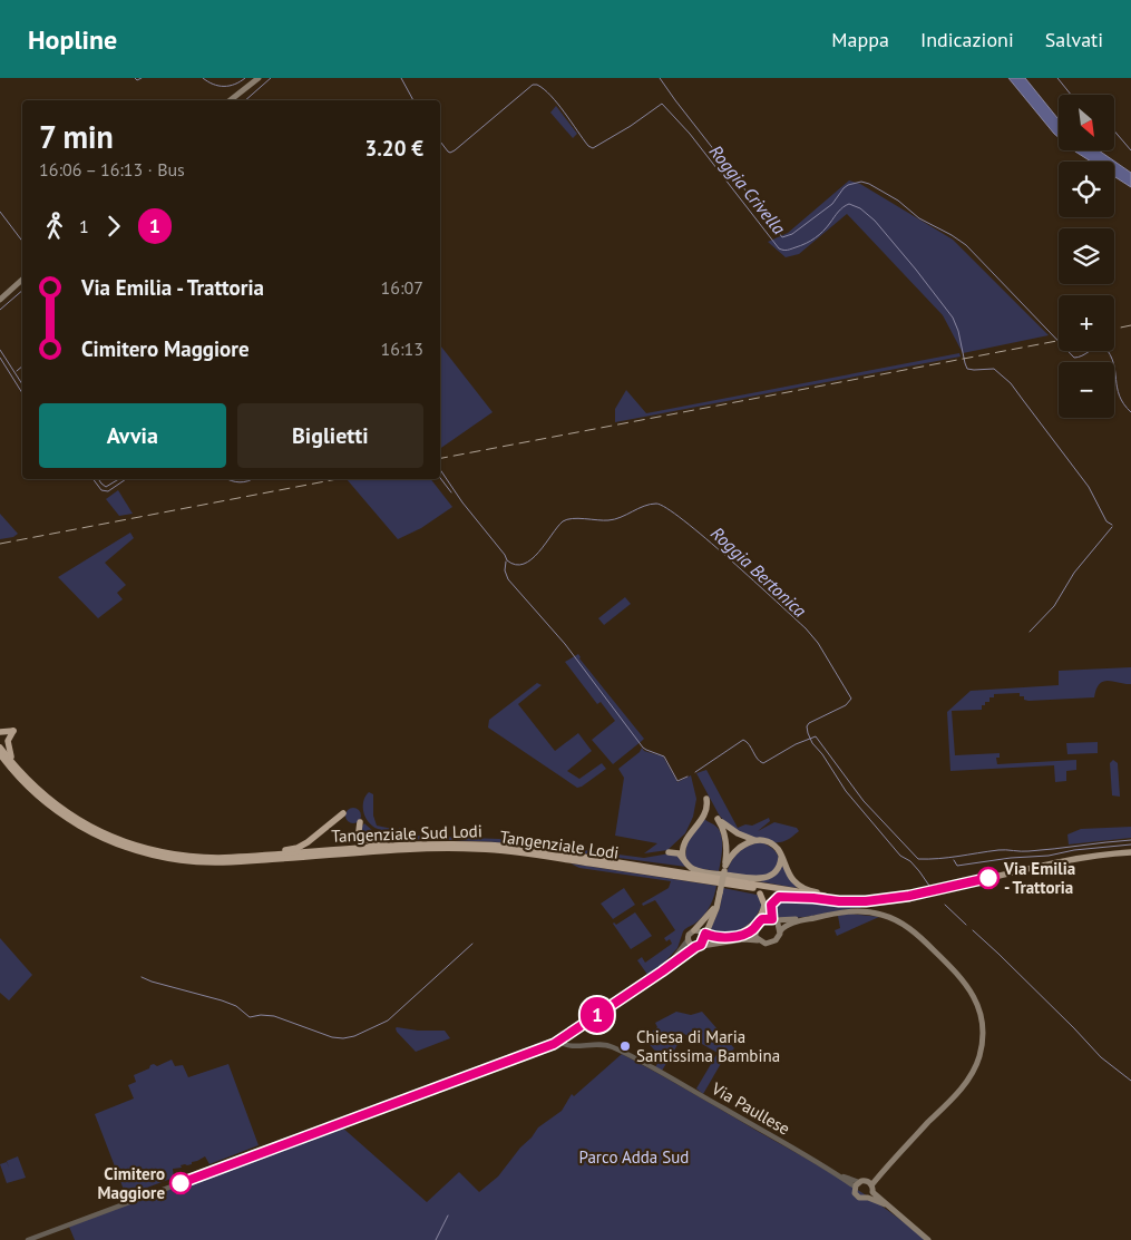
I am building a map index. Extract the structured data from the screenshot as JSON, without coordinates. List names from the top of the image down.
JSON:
{
  "streets": {
    "highway": ["Tangenziale Sud Lodi", "Tangenziale Lodi"],
    "main road": ["Via Paullese"]
  },
  "crossings": [
    ["Tangenziale Sud Lodi", "Tangenziale Lodi"]
  ],
  "water": ["Roggia Crivella", "Roggia Bertonica"],
  "parks": ["Parco Adda Sud"],
  "places": ["Via Emilia - Trattoria", "Chiesa di Maria Santissima Bambina", "Cimitero Maggiore"],
  "lines": ["bus line 1"],
  "north": "bottom right",
  "page": {
    "header": "Hopline",
    "nav": ["Mappa", "Indicazioni", "Salvati"],
    "on_map": "1",
    "map_buttons": ["+", "−"],
    "heading": ["7 min", "16:06 – 16:13 · Bus", "3.20 €"],
    "legs": ["1", "1"],
    "list": [
      {
        "name": "Via Emilia - Trattoria",
        "value": "16:07"
      },
      {
        "name": "Cimitero Maggiore",
        "value": "16:13"
      }
    ],
    "buttons": ["Avvia", "Biglietti"]
  }
}
